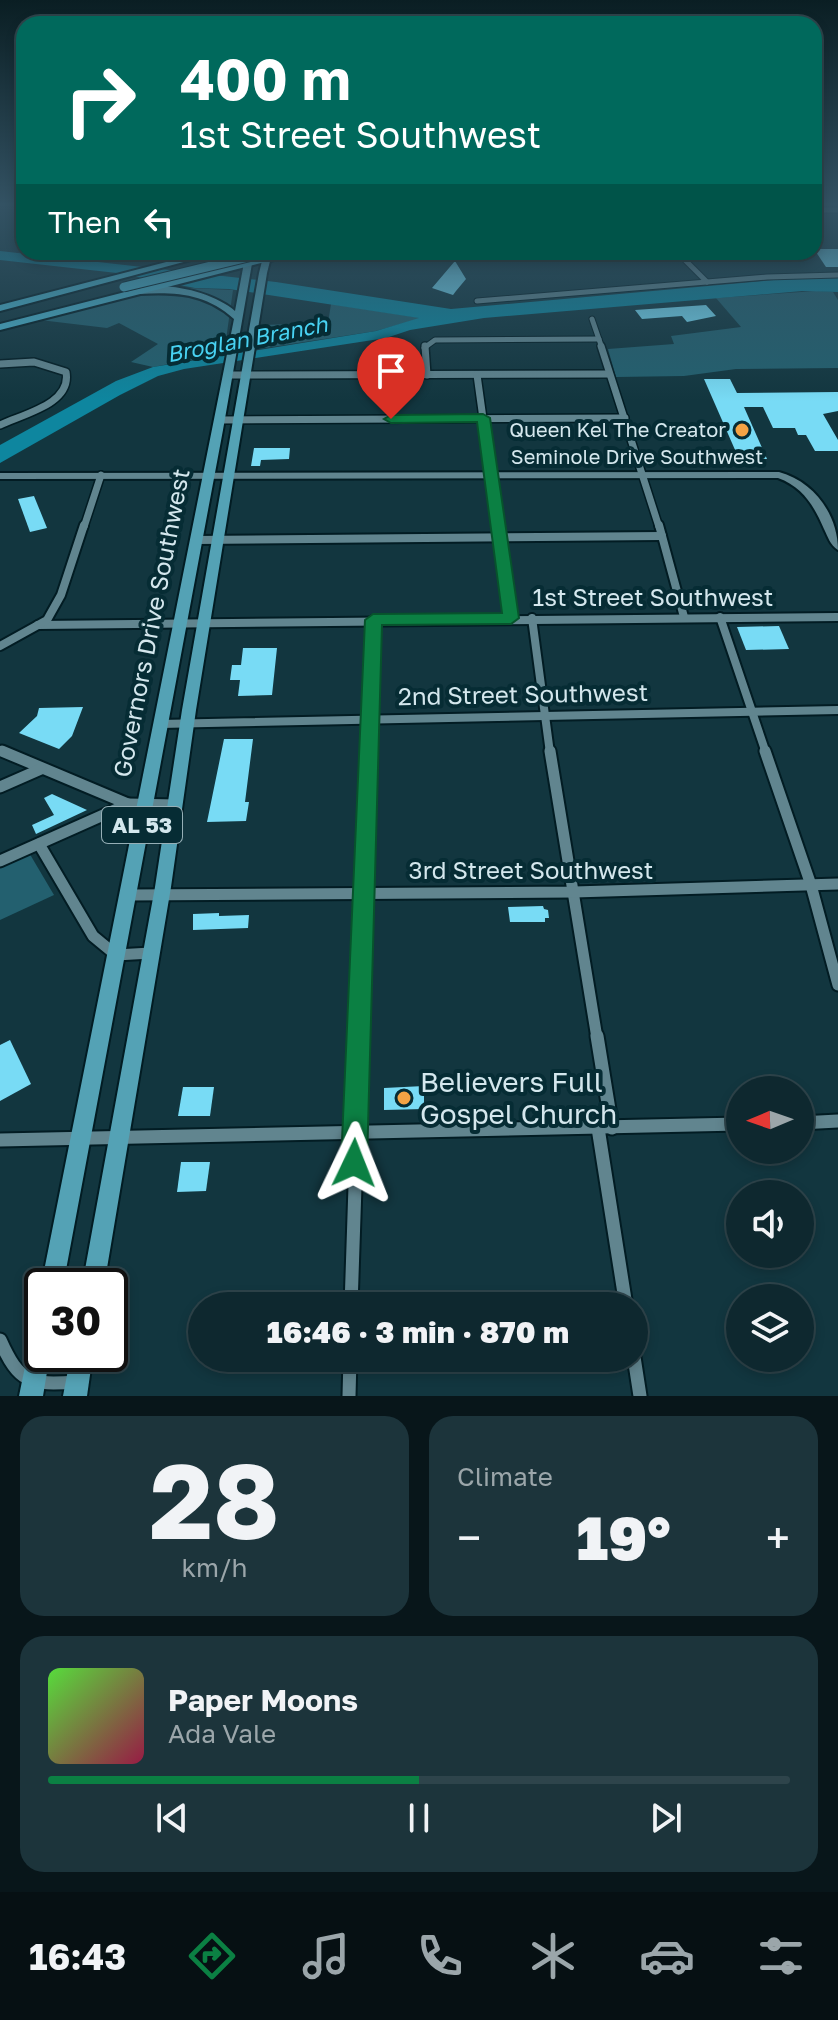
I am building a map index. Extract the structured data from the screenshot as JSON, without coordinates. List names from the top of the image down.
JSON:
{
  "streets": {
    "main road": ["Governors Drive Southwest", "AL 53"],
    "street": [
      "Seminole Drive Southwest",
      "1st Street Southwest",
      "2nd Street Southwest",
      "3rd Street Southwest"
    ]
  },
  "crossings": [
    ["Seminole Drive Southwest", "Governors Drive Southwest"],
    ["1st Street Southwest", "Governors Drive Southwest"],
    ["Governors Drive Southwest", "2nd Street Southwest"],
    ["Governors Drive Southwest", "3rd Street Southwest"]
  ],
  "water": ["Broglan Branch"],
  "places": ["Queen Kel The Creator", "Believers Full Gospel Church"],
  "north": "left",
  "page": {
    "turn": ["400 m", "1st Street Southwest"],
    "then": "Then",
    "limit": "30",
    "trip": "16:46 · 3 min · 870 m",
    "tile": [
      ["28", "km/h"],
      "Climate"
    ],
    "heat": ["−", "19°", "+"],
    "song": ["Paper Moons", "Ada Vale"],
    "tabs": "16:43"
  }
}
